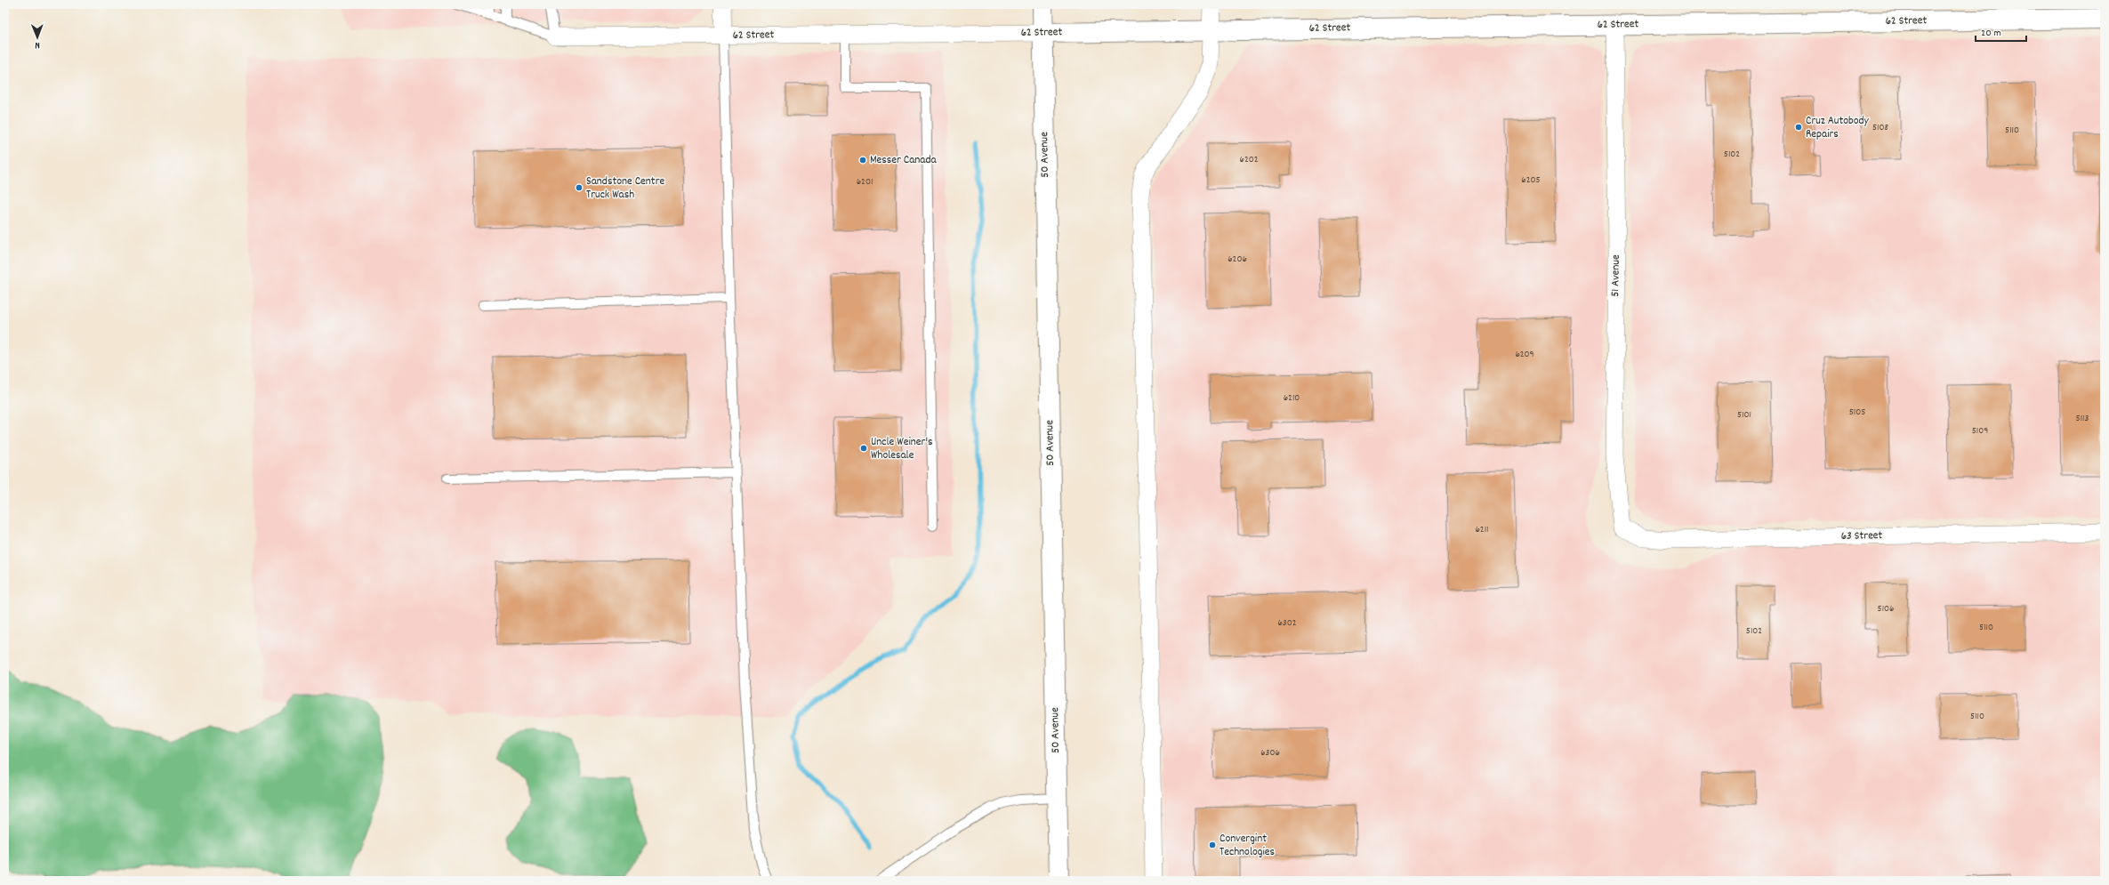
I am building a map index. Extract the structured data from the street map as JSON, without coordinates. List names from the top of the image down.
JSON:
{
  "streets": {
    "main road": ["62 Street", "50 Avenue"],
    "street": ["51 Avenue", "63 Street"]
  },
  "crossings": [
    ["62 Street", "50 Avenue"],
    ["62 Street", "51 Avenue"],
    ["51 Avenue", "63 Street"]
  ],
  "places": [
    "Cruz Autobody Repairs",
    "Messer Canada",
    "Sandstone Centre Truck Wash",
    "Uncle Weiner's Wholesale",
    "Convergint Technologies"
  ],
  "house_numbers": [
    "5108",
    "5110",
    "5102",
    "6202",
    "6205",
    "6201",
    "6206",
    "6209",
    "6210",
    "5105",
    "5101",
    "5113",
    "5109",
    "6211",
    "5106",
    "6302",
    "5110",
    "5102",
    "5110",
    "6306"
  ],
  "scale_bar": "20 m",
  "north": "bottom"
}
